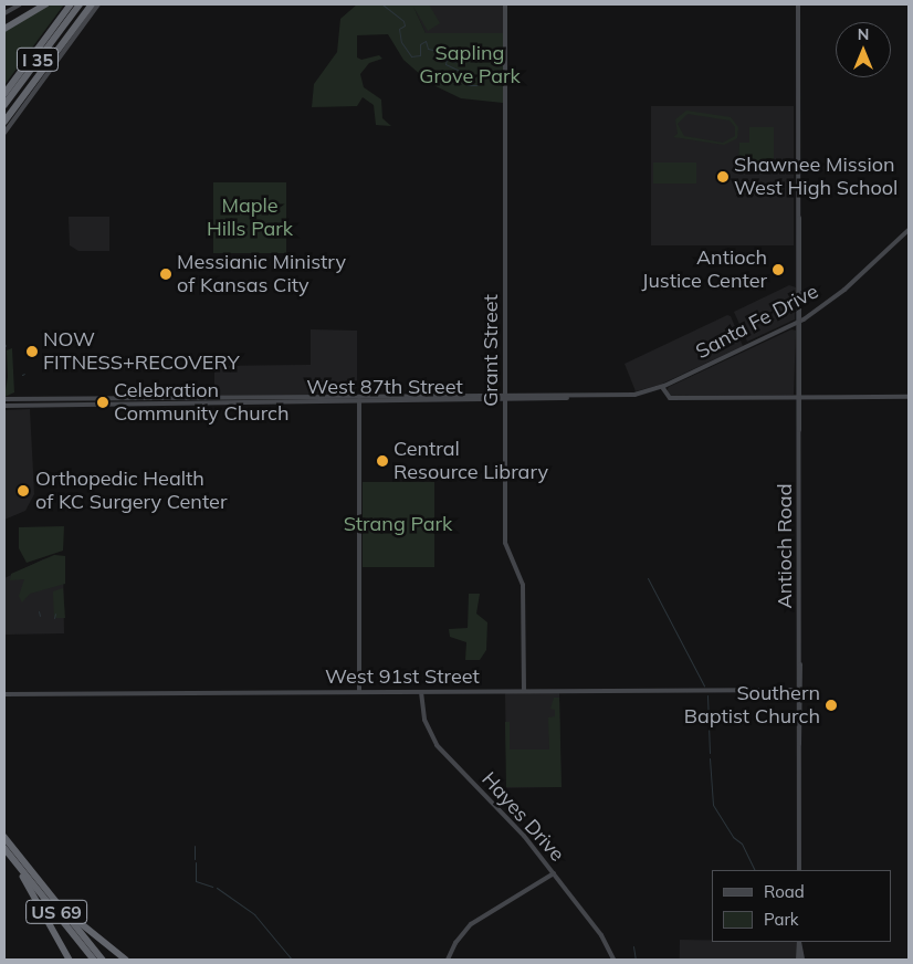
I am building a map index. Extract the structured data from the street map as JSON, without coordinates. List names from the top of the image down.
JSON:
{
  "streets": {
    "highway": ["I 35", "US 69"],
    "street": [
      "Santa Fe Drive",
      "Grant Street",
      "West 87th Street",
      "Antioch Road",
      "West 91st Street",
      "Hayes Drive"
    ]
  },
  "crossings": [
    ["Santa Fe Drive", "West 87th Street"],
    ["Santa Fe Drive", "Antioch Road"],
    ["Grant Street", "West 87th Street"],
    ["Grant Street", "West 91st Street"],
    ["Antioch Road", "West 91st Street"],
    ["West 91st Street", "Hayes Drive"]
  ],
  "parks": ["Sapling Grove Park", "Maple Hills Park", "Strang Park"],
  "places": [
    "Shawnee Mission West High School",
    "Antioch Justice Center",
    "Messianic Ministry of Kansas City",
    "NOW FITNESS+RECOVERY",
    "Celebration Community Church",
    "Central Resource Library",
    "Orthopedic Health of KC Surgery Center",
    "Southern Baptist Church"
  ],
  "legend": ["Road", "Park"],
  "north": "top"
}
